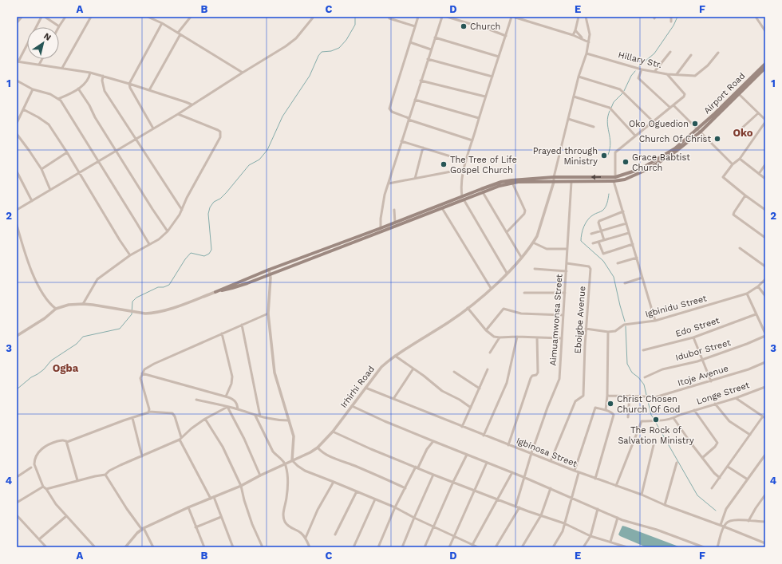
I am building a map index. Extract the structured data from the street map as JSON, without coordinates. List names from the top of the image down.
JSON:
{
  "streets": {
    "main road": ["Airport Road"],
    "street": [
      "Hillary Str.",
      "Igbinidu Street",
      "Aimuamwonsa Street",
      "Eboigbe Avenue",
      "Edo Street",
      "Idubor Street",
      "Itoje Avenue",
      "Irhirhi Road",
      "Longe Street",
      "Igbinosa Street"
    ]
  },
  "crossings": [
    ["Airport Road", "Aimuamwonsa Street"],
    ["Airport Road", "Irhirhi Road"],
    ["Aimuamwonsa Street", "Eboigbe Avenue"],
    ["Aimuamwonsa Street", "Igbinosa Street"],
    ["Eboigbe Avenue", "Igbinosa Street"],
    ["Irhirhi Road", "Igbinosa Street"],
    ["Longe Street", "Igbinosa Street"]
  ],
  "districts": ["Oko", "Ogba"],
  "places": [
    "Church",
    "Oko Oguedion",
    "Church Of Christ",
    "Prayed through Ministry",
    "Grace Babtist Church",
    "The Tree of Life Gospel Church",
    "Christ Chosen Church Of God",
    "The Rock of Salvation Ministry"
  ],
  "north": "top right",
  "grid": {
    "columns": [
      "A",
      "B",
      "C",
      "D",
      "E",
      "F"
    ],
    "rows": [
      "1",
      "2",
      "3",
      "4"
    ]
  }
}
